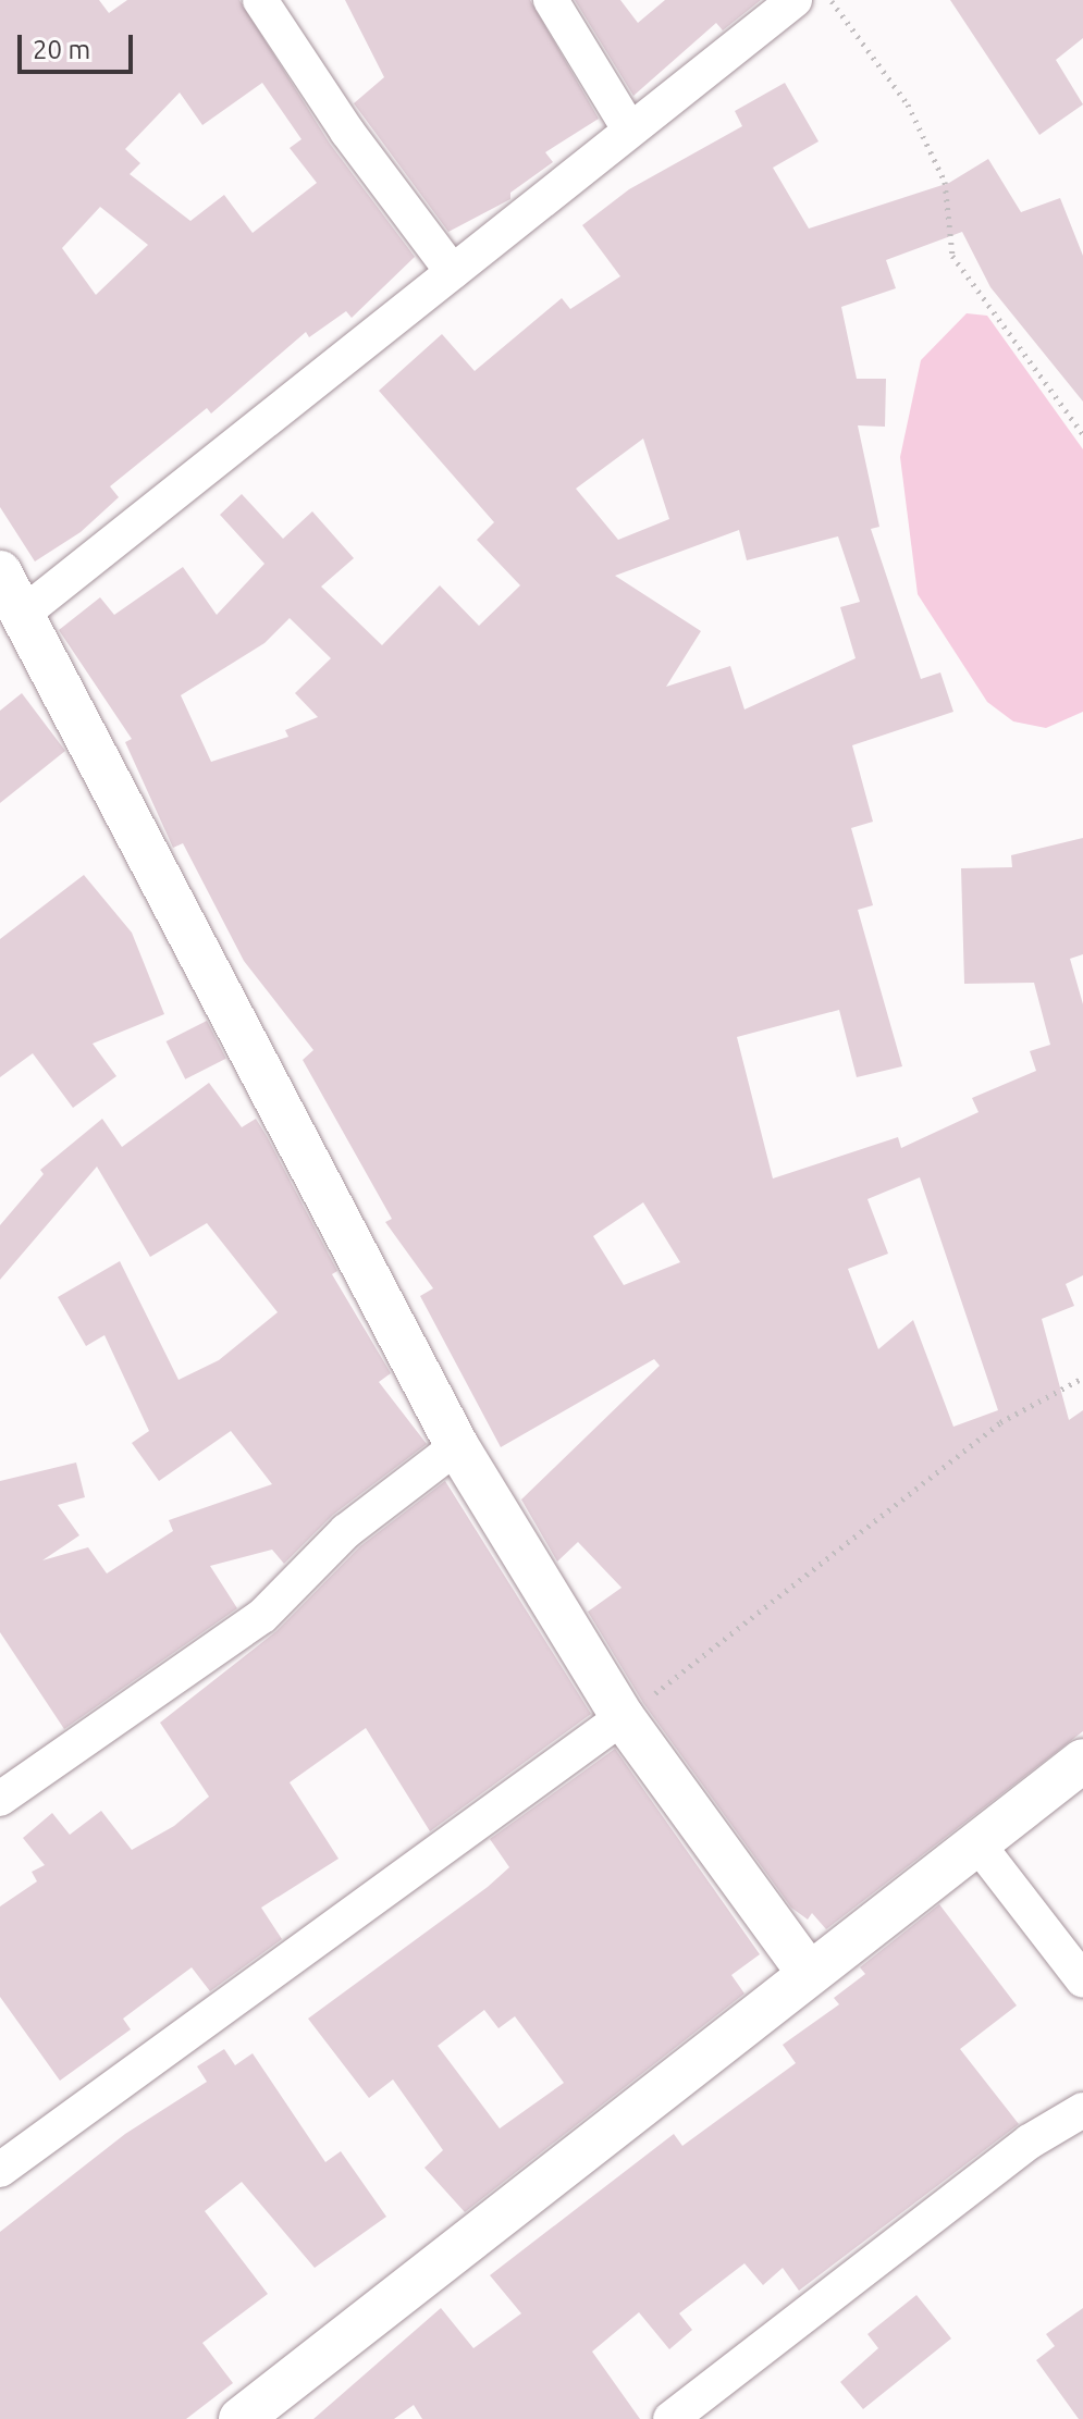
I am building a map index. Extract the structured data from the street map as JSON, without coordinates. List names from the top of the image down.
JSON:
{
  "scale_bar": "20 m"
}
